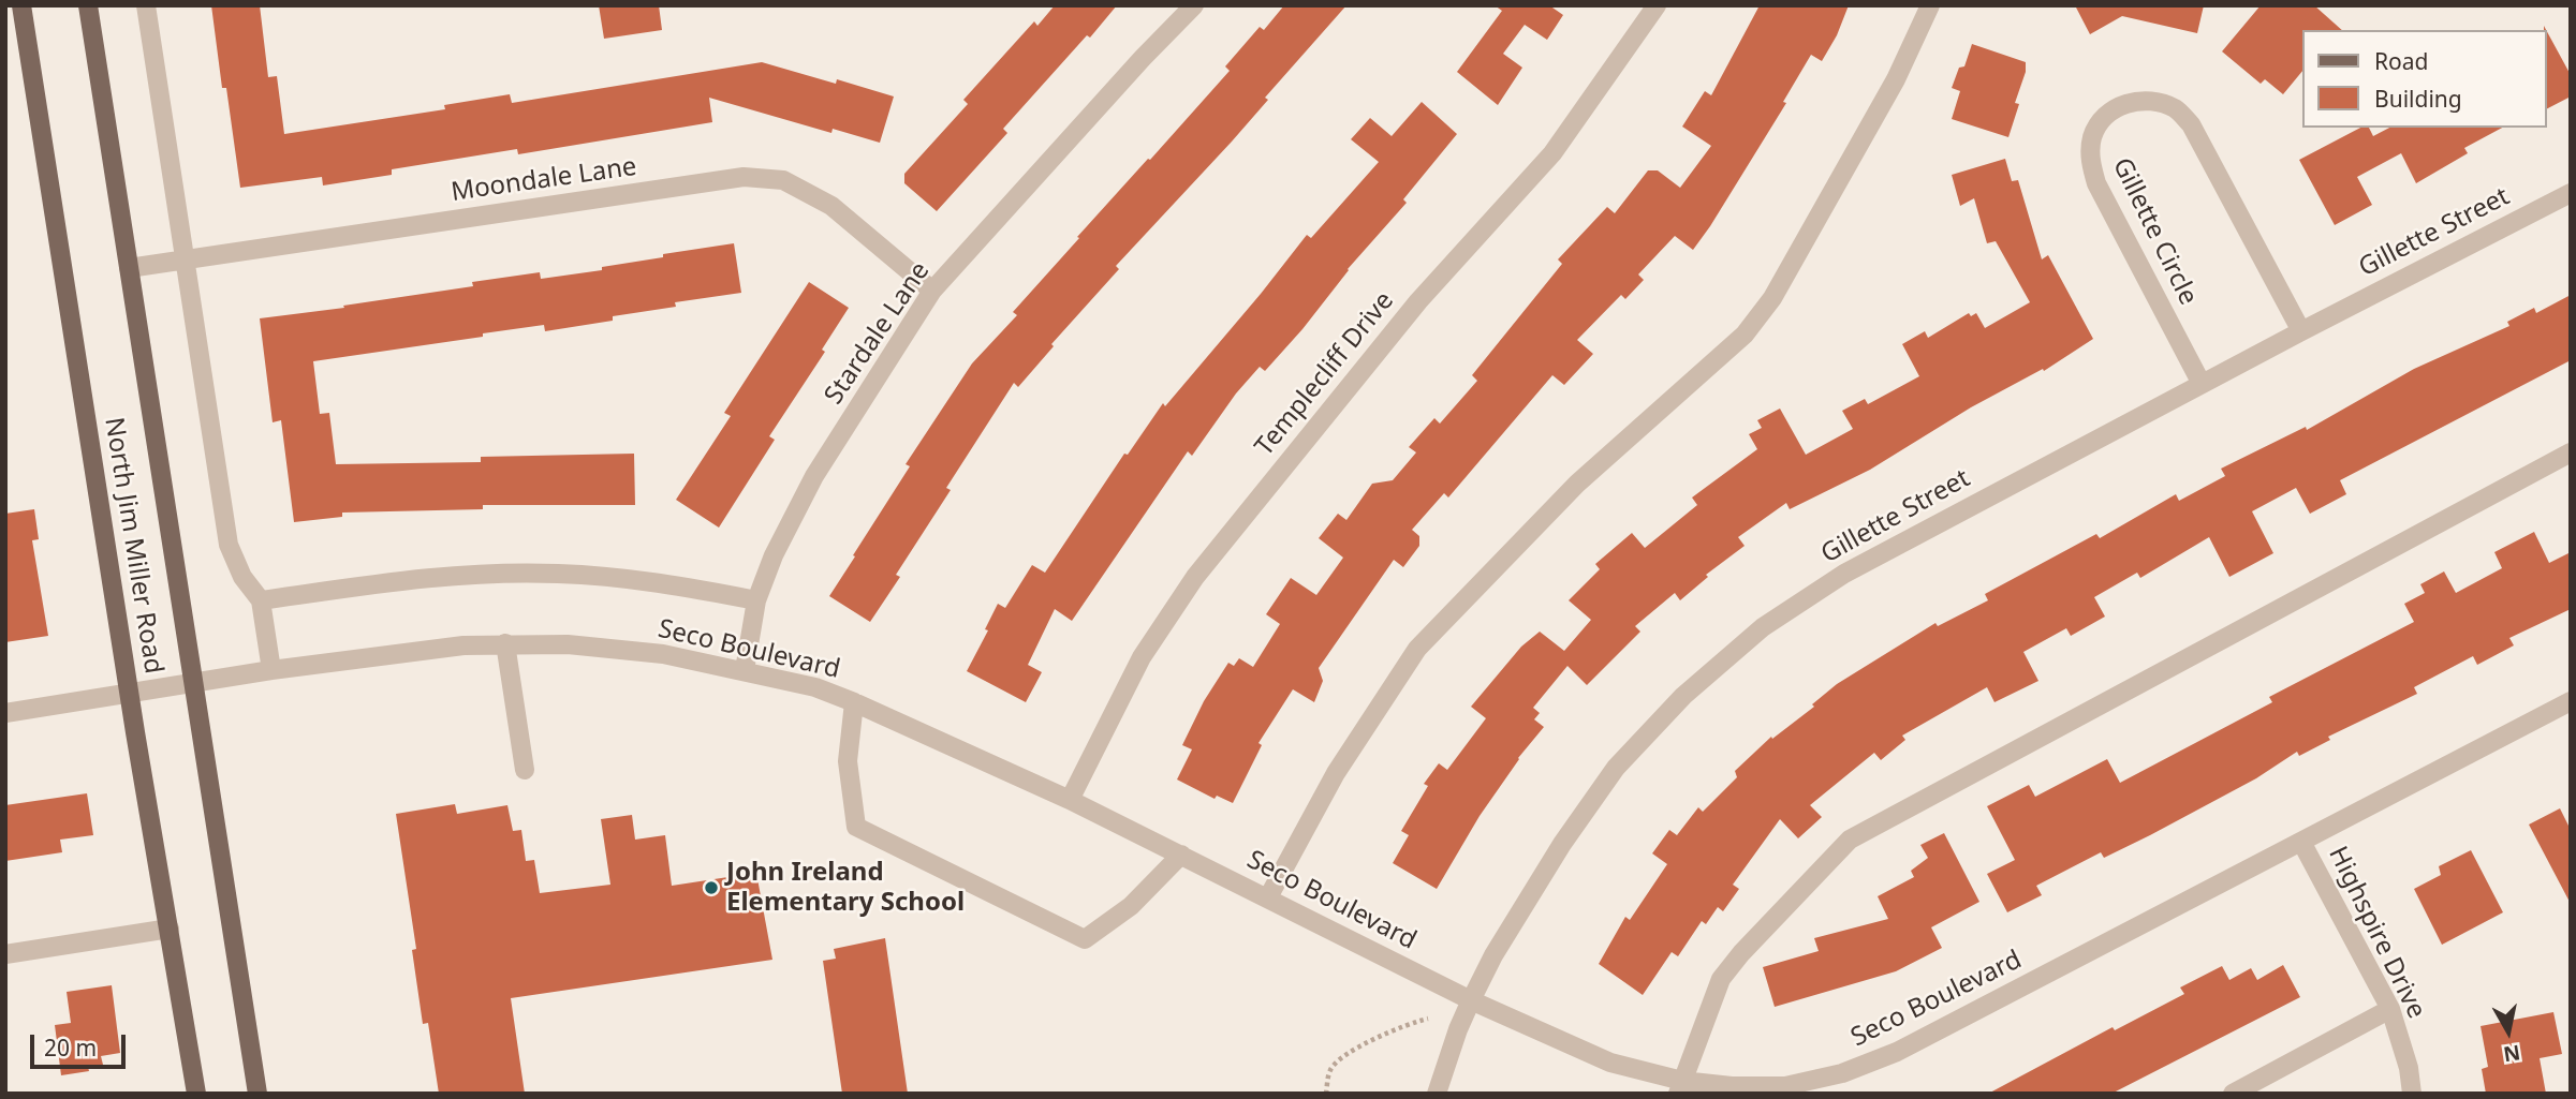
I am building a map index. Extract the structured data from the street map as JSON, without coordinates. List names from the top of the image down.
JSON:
{
  "streets": {
    "main road": ["North Jim Miller Road"],
    "street": [
      "Moondale Lane",
      "Gillette Circle",
      "Gillette Street",
      "Stardale Lane",
      "Templecliff Drive",
      "Seco Boulevard",
      "Highspire Drive"
    ]
  },
  "crossings": [
    ["Moondale Lane", "Stardale Lane"],
    ["Moondale Lane", "North Jim Miller Road"],
    ["Gillette Circle", "Gillette Street"],
    ["Gillette Street", "Seco Boulevard"],
    ["Stardale Lane", "Seco Boulevard"],
    ["Templecliff Drive", "Seco Boulevard"],
    ["North Jim Miller Road", "Seco Boulevard"],
    ["Seco Boulevard", "Highspire Drive"]
  ],
  "places": ["John Ireland Elementary School"],
  "legend": ["Road", "Building"],
  "scale_bar": "20 m",
  "north": "bottom"
}
